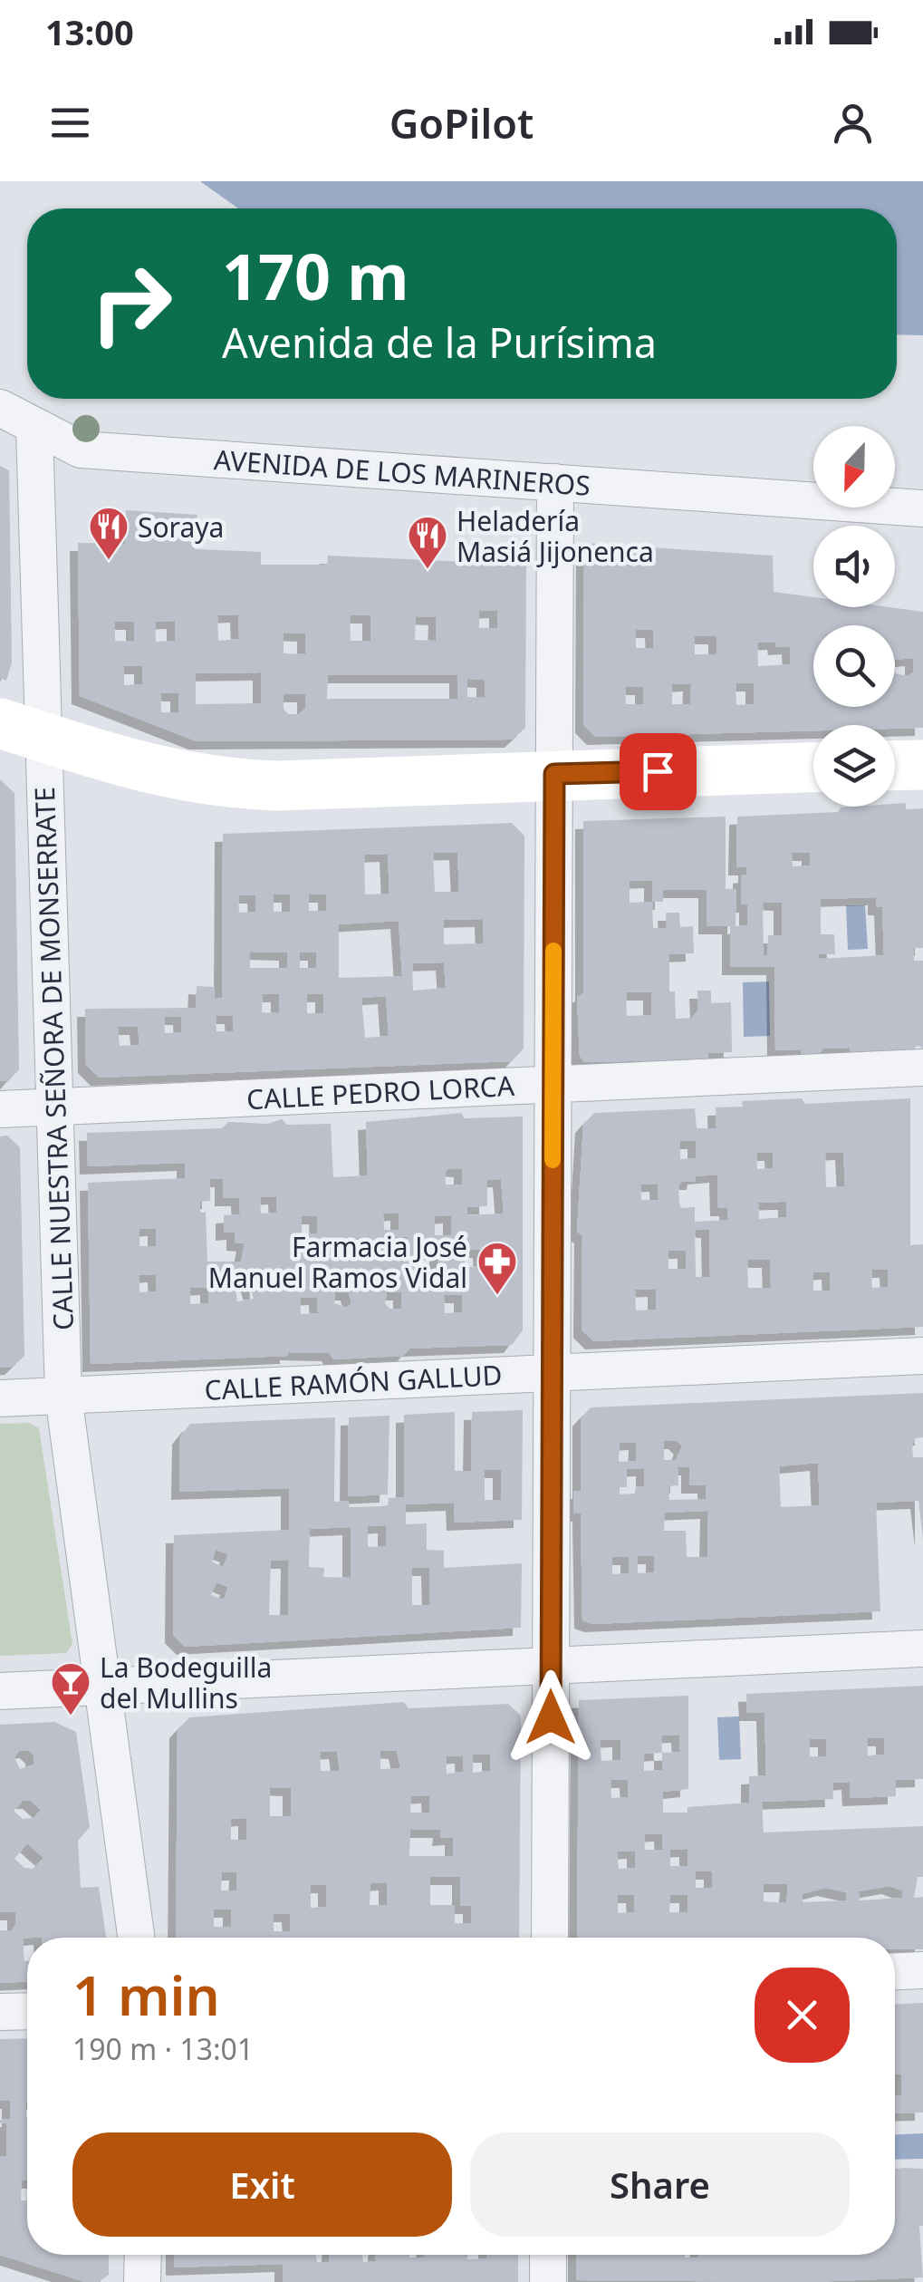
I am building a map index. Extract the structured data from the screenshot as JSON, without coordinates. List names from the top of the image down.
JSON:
{
  "streets": {
    "street": [
      "AVENIDA DE LOS MARINEROS",
      "CALLE NUESTRA SEÑORA DE MONSERRATE",
      "CALLE PEDRO LORCA",
      "CALLE RAMÓN GALLUD"
    ]
  },
  "crossings": [
    ["AVENIDA DE LOS MARINEROS", "CALLE NUESTRA SEÑORA DE MONSERRATE"],
    ["CALLE NUESTRA SEÑORA DE MONSERRATE", "CALLE PEDRO LORCA"],
    ["CALLE NUESTRA SEÑORA DE MONSERRATE", "CALLE RAMÓN GALLUD"]
  ],
  "places": {
    "restaurant": ["Soraya", "Heladería Masiá Jijonenca"],
    "pharmacy": ["Farmacia José Manuel Ramos Vidal"],
    "bar": ["La Bodeguilla del Mullins"]
  },
  "north": "bottom",
  "page": {
    "status": "13:00",
    "header": "GoPilot",
    "turn": ["170 m", "Avenida de la Purísima"],
    "heading": ["1 min", "190 m · 13:01"],
    "buttons": ["Exit", "Share"]
  }
}
